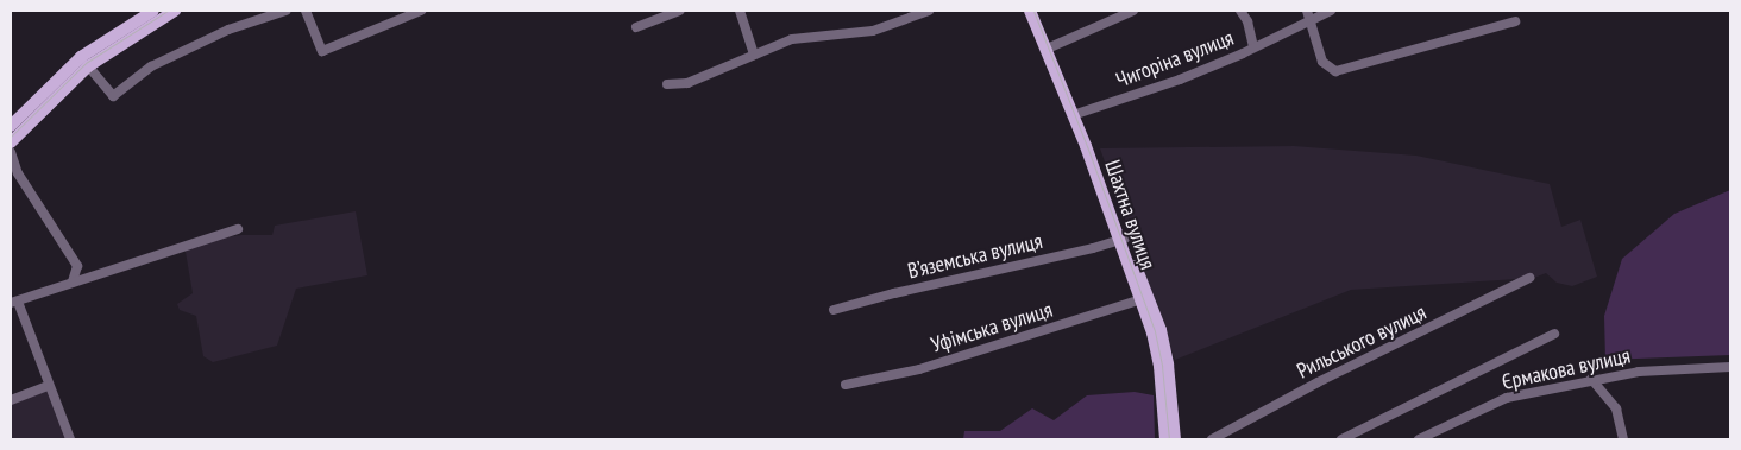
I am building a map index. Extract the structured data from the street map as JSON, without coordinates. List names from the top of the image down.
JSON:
{
  "streets": {
    "main road": ["Шахтна вулиця"],
    "street": [
      "Чигоріна вулиця",
      "В’яземська вулиця",
      "Уфімська вулиця",
      "Рильського вулиця",
      "Єрмакова вулиця"
    ]
  },
  "crossings": [
    ["Чигоріна вулиця", "Шахтна вулиця"],
    ["Шахтна вулиця", "В’яземська вулиця"],
    ["Шахтна вулиця", "Уфімська вулиця"]
  ]
}
